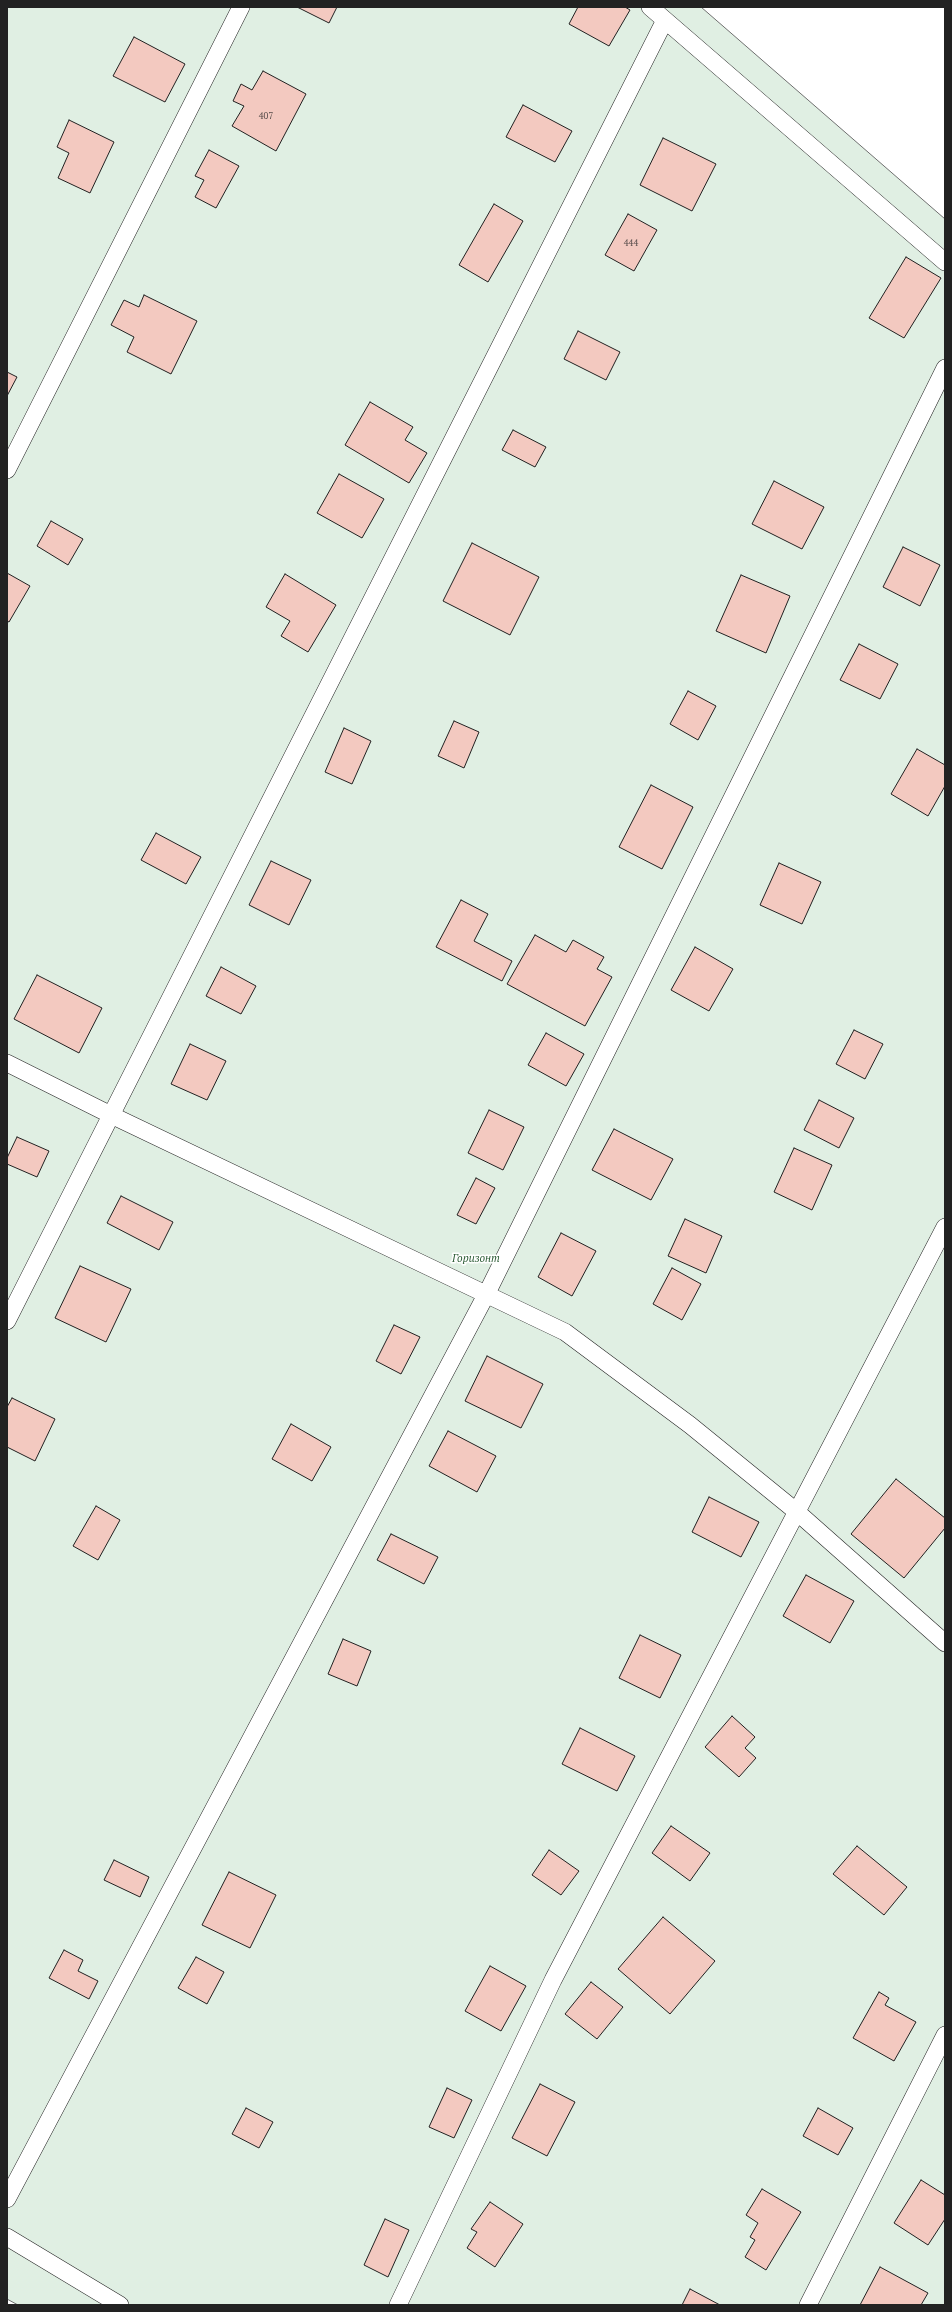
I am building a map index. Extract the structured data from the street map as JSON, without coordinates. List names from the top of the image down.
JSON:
{
  "parks": ["Горизонт"],
  "house_numbers": ["407", "444"]
}
